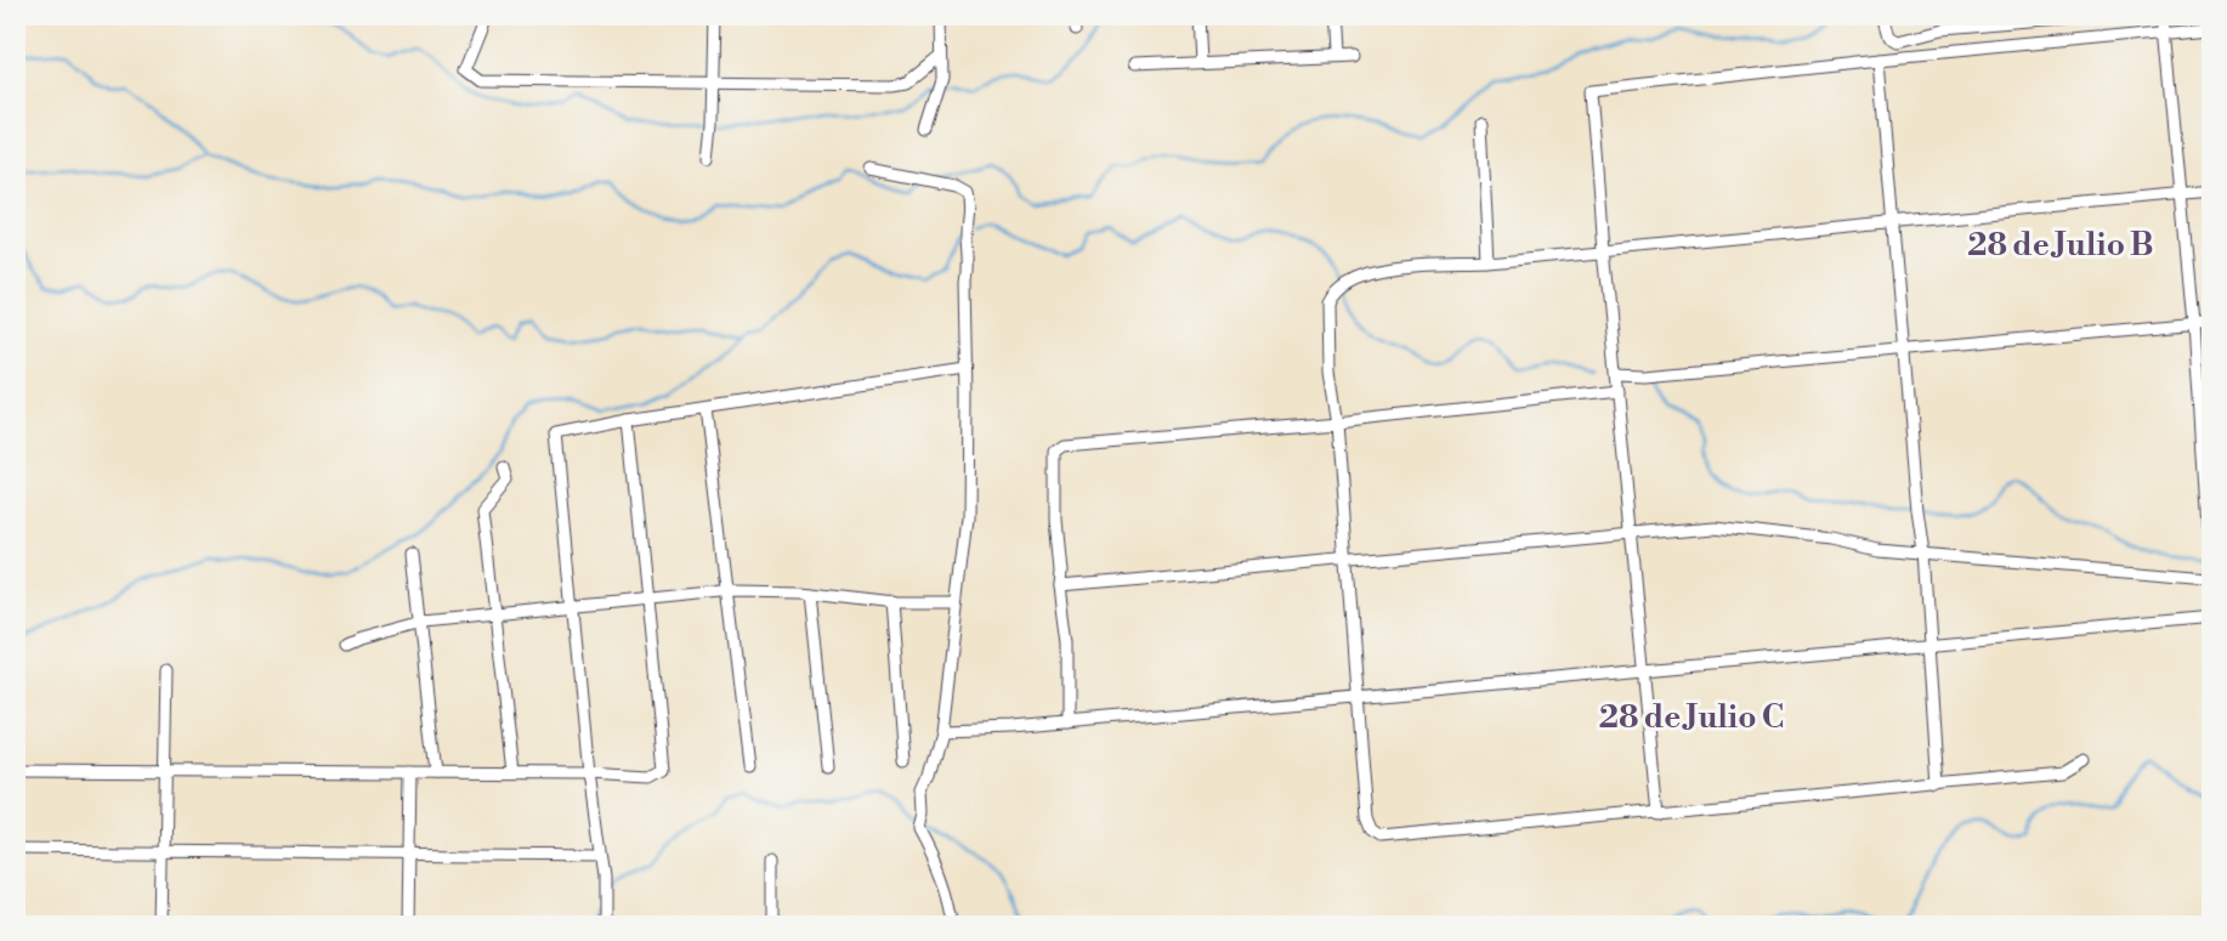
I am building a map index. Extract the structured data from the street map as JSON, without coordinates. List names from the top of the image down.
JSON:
{
  "districts": ["28 de Julio B", "28 de Julio C"]
}
